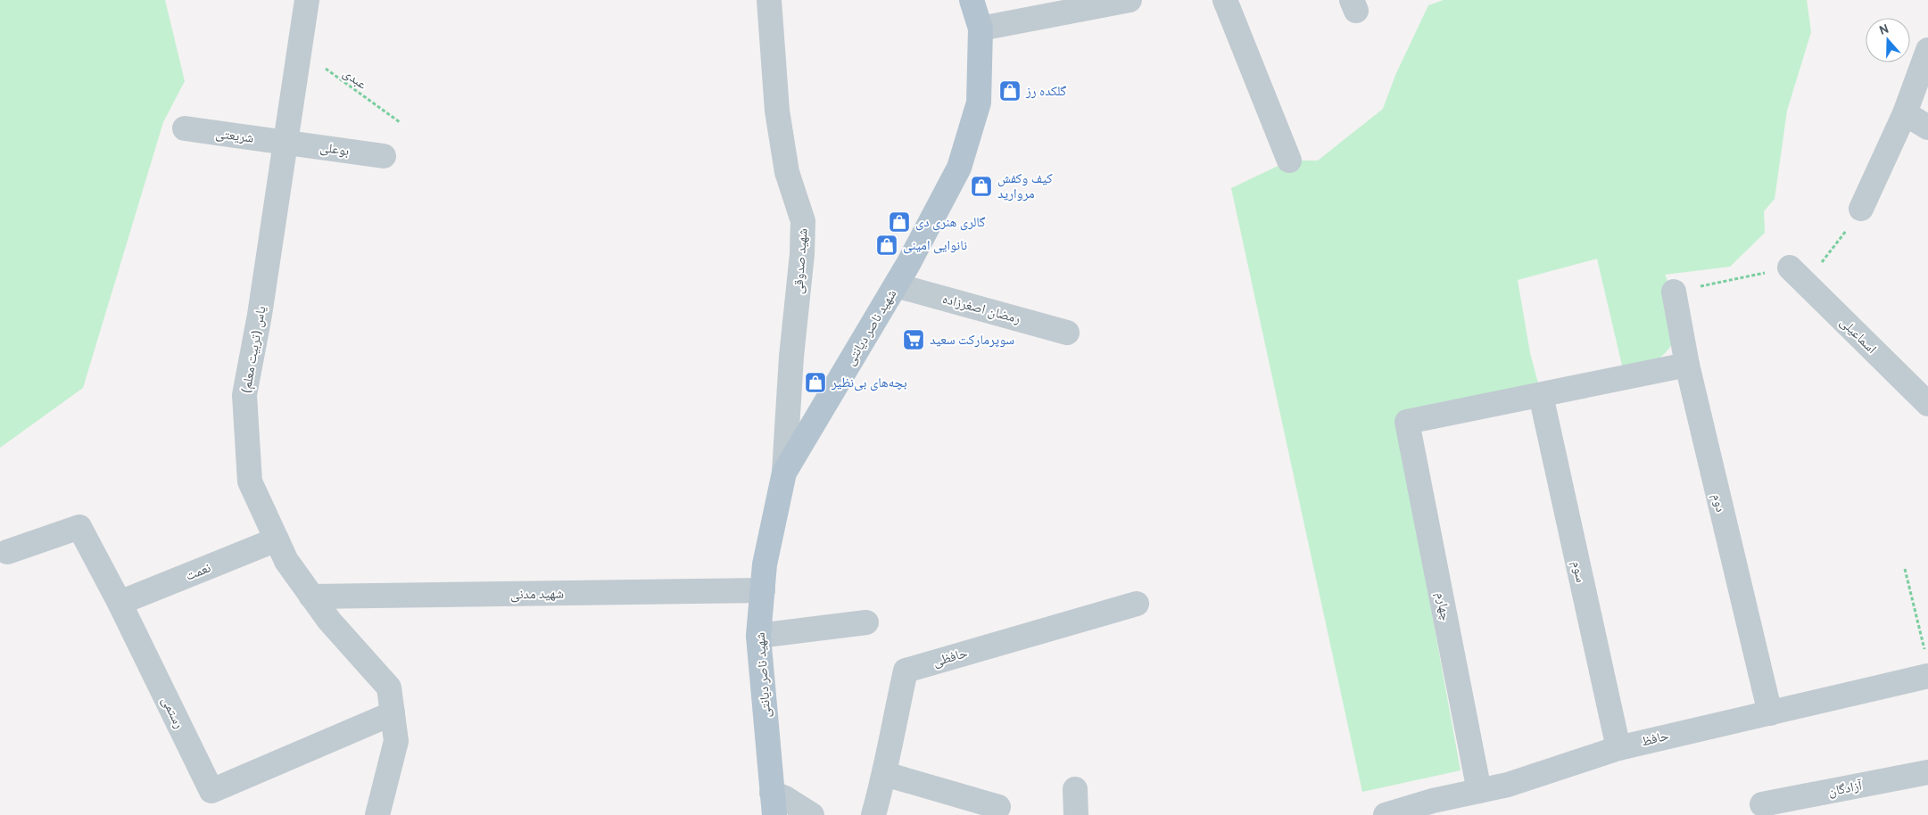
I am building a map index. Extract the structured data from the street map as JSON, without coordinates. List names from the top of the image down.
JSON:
{
  "streets": {
    "main road": ["شهید ناصر دیانتی"],
    "street": [
      "شریعتی",
      "بوعلی",
      "شهید صدوقی",
      "رمضان اصغرزاده",
      "اسماعیلی",
      "یاس (تربیت معلم)",
      "دوم",
      "نعمت",
      "سوم",
      "شهید مدنی",
      "چهارم",
      "حافظی",
      "رستمی",
      "حافظ",
      "آزادگان"
    ],
    "path": ["عبدی"]
  },
  "crossings": [
    ["عبدی", "یاس (تربیت معلم)"],
    ["شریعتی", "بوعلی"],
    ["شریعتی", "یاس (تربیت معلم)"],
    ["بوعلی", "یاس (تربیت معلم)"],
    ["شهید صدوقی", "شهید ناصر دیانتی"],
    ["رمضان اصغرزاده", "شهید ناصر دیانتی"],
    ["شهید ناصر دیانتی", "شهید مدنی"],
    ["یاس (تربیت معلم)", "نعمت"],
    ["یاس (تربیت معلم)", "شهید مدنی"],
    ["یاس (تربیت معلم)", "رستمی"],
    ["دوم", "حافظ"],
    ["نعمت", "رستمی"],
    ["سوم", "چهارم"],
    ["سوم", "حافظ"],
    ["چهارم", "حافظ"]
  ],
  "places": {
    "shop": [
      "گلکده رز",
      "کیف و‌کفش مروارید",
      "گالری هنری دی",
      "نانوایی امینی",
      "بچه‌های بی‌نظیر"
    ],
    "supermarket": ["سوپرمارکت سعید"]
  },
  "north": "top"
}
